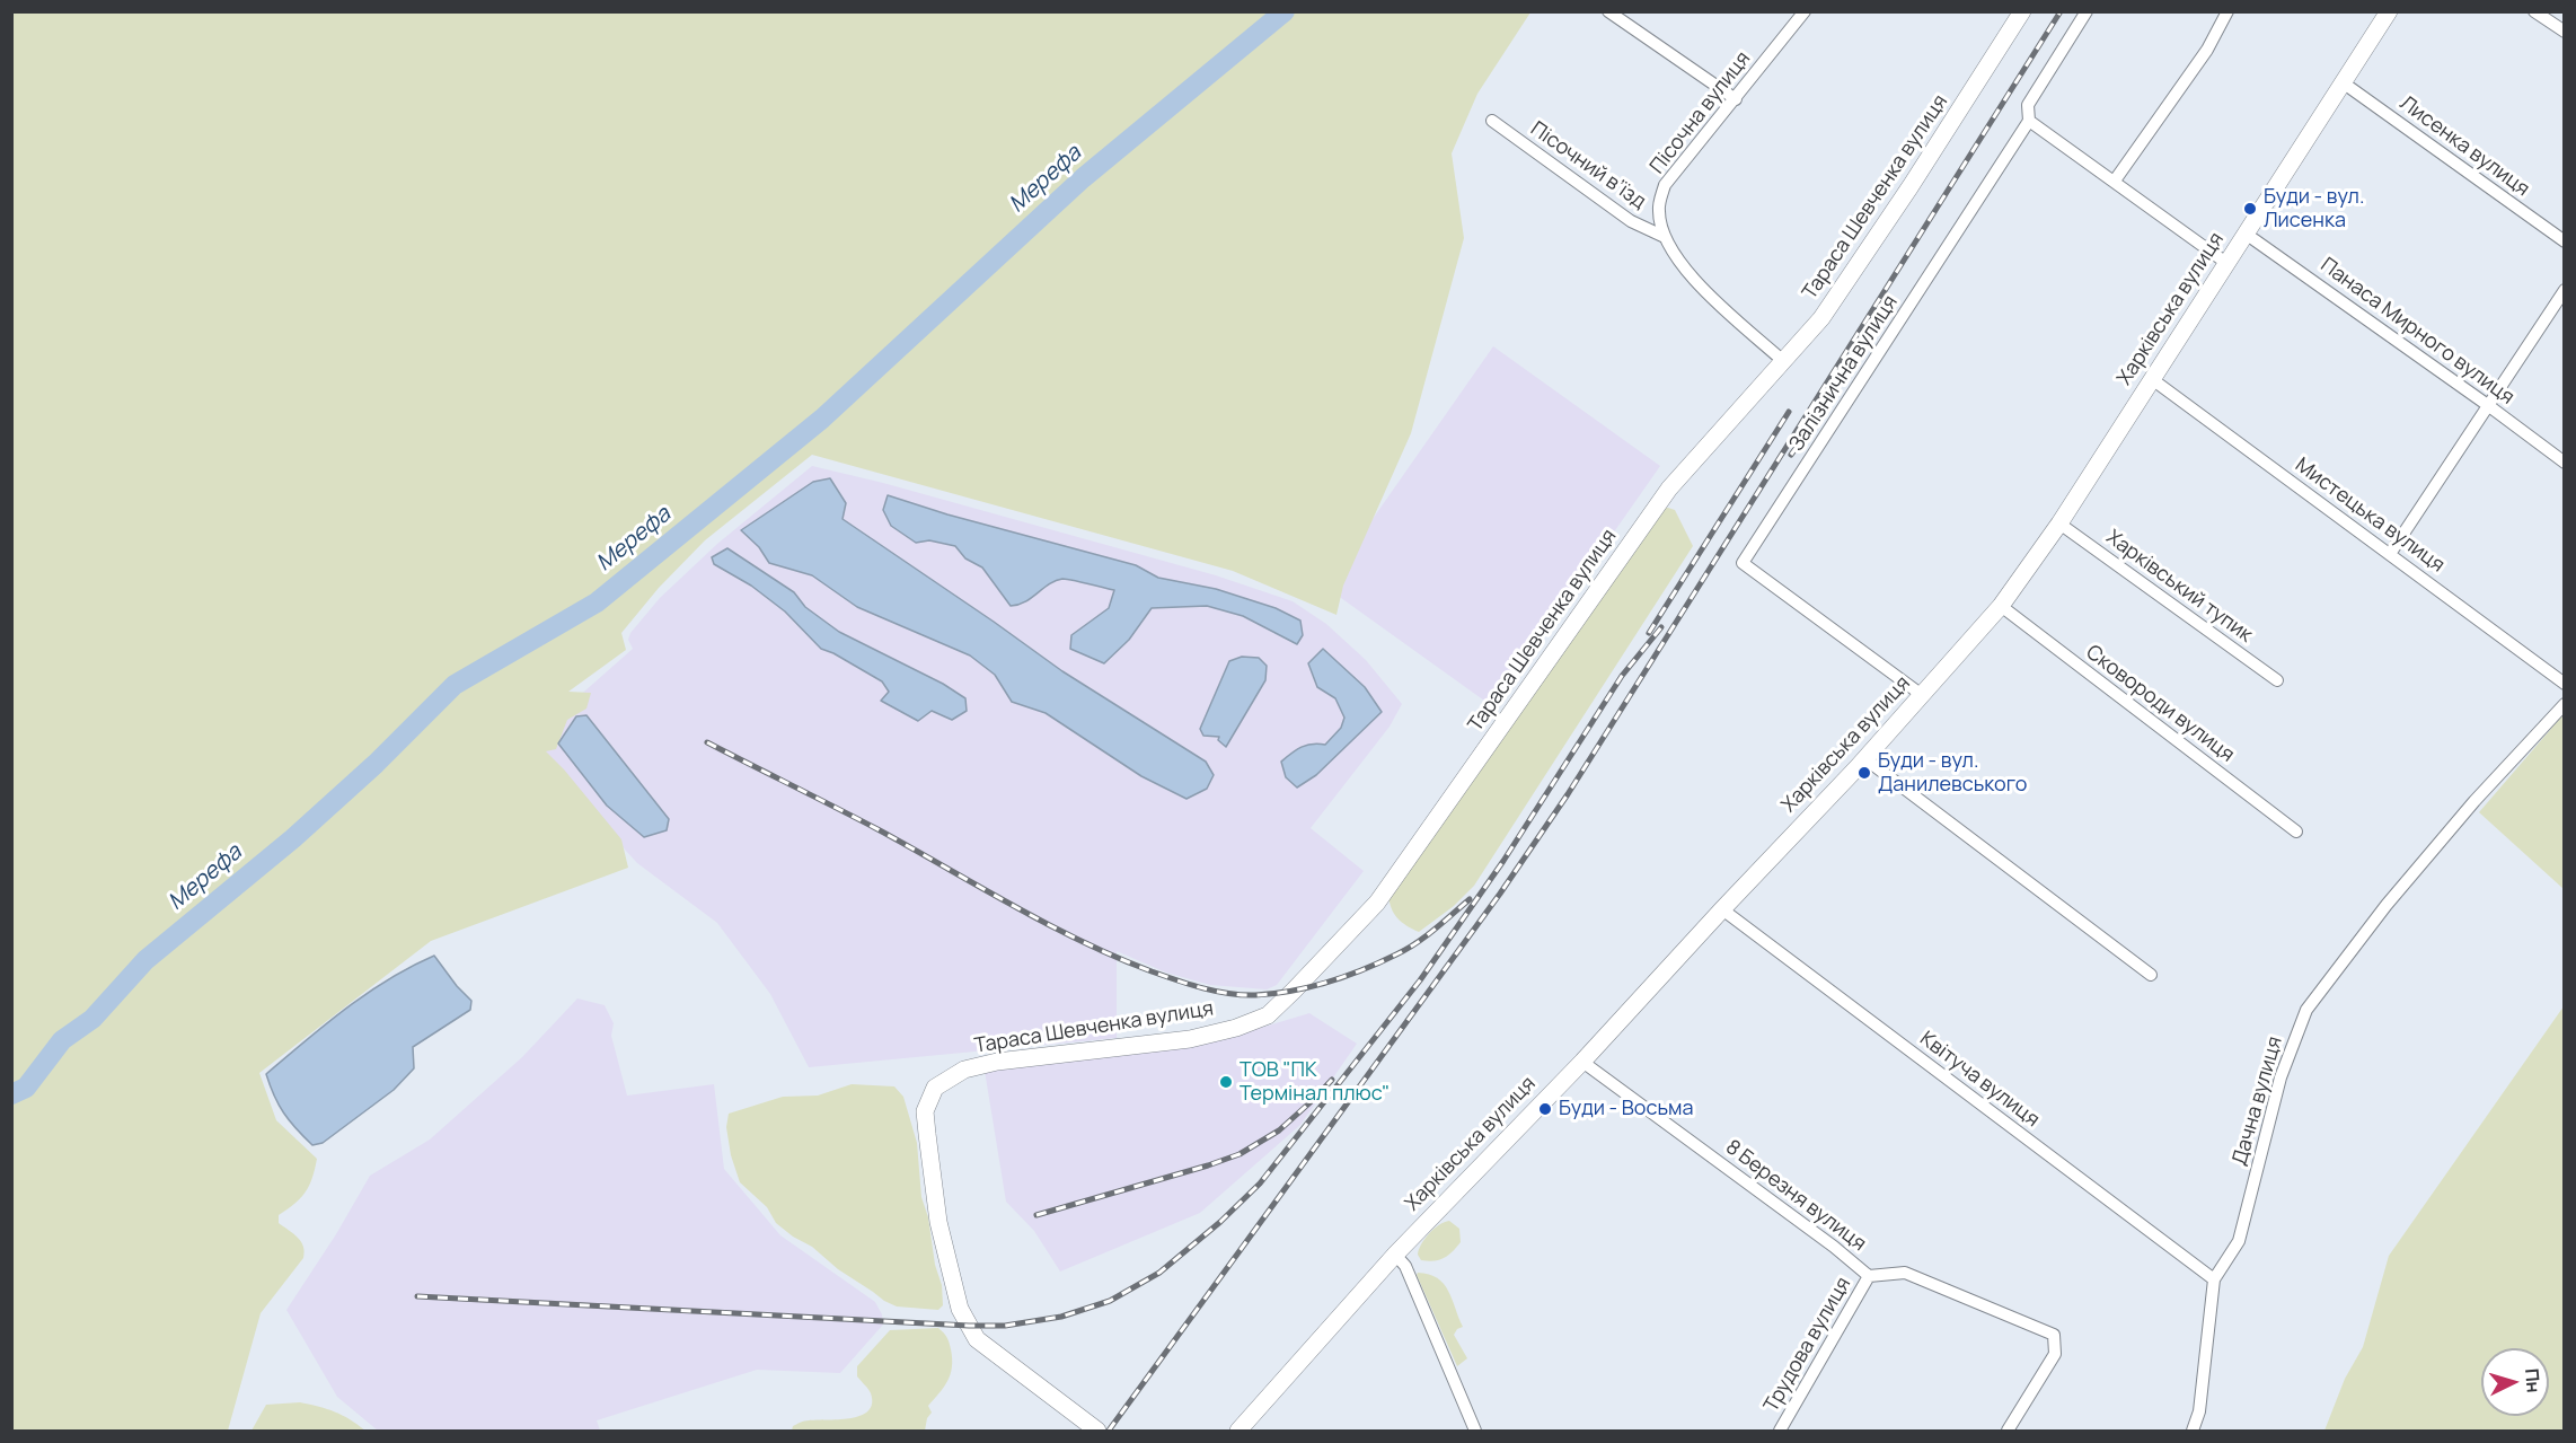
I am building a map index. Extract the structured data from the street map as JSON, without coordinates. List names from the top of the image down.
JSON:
{
  "streets": {
    "street": [
      "Пісочна вулиця",
      "Лисенка вулиця",
      "Пісочний в’їзд",
      "Тараса Шевченка вулиця",
      "Харківська вулиця",
      "Панаса Мирного вулиця",
      "Залізнична вулиця",
      "Мистецька вулиця",
      "Харківський тупик",
      "Сковороди вулиця",
      "Квітуча вулиця",
      "Дачна вулиця",
      "8 Березня вулиця",
      "Трудова вулиця"
    ]
  },
  "crossings": [
    ["Пісочна вулиця", "Пісочний в’їзд"],
    ["Пісочна вулиця", "Тараса Шевченка вулиця"],
    ["Лисенка вулиця", "Харківська вулиця"],
    ["Харківська вулиця", "Панаса Мирного вулиця"],
    ["Харківська вулиця", "Залізнична вулиця"],
    ["Харківська вулиця", "Мистецька вулиця"],
    ["Харківська вулиця", "Харківський тупик"],
    ["Харківська вулиця", "Сковороди вулиця"],
    ["Харківська вулиця", "Квітуча вулиця"],
    ["Харківська вулиця", "8 Березня вулиця"],
    ["Квітуча вулиця", "Дачна вулиця"],
    ["8 Березня вулиця", "Трудова вулиця"]
  ],
  "water": ["Мерефа"],
  "places": [
    "Буди - вул. Лисенка",
    "Буди - вул. Данилевського",
    "ТОВ \"ПК Термінал плюс\"",
    "Буди - Восьма"
  ],
  "north": "right"
}
